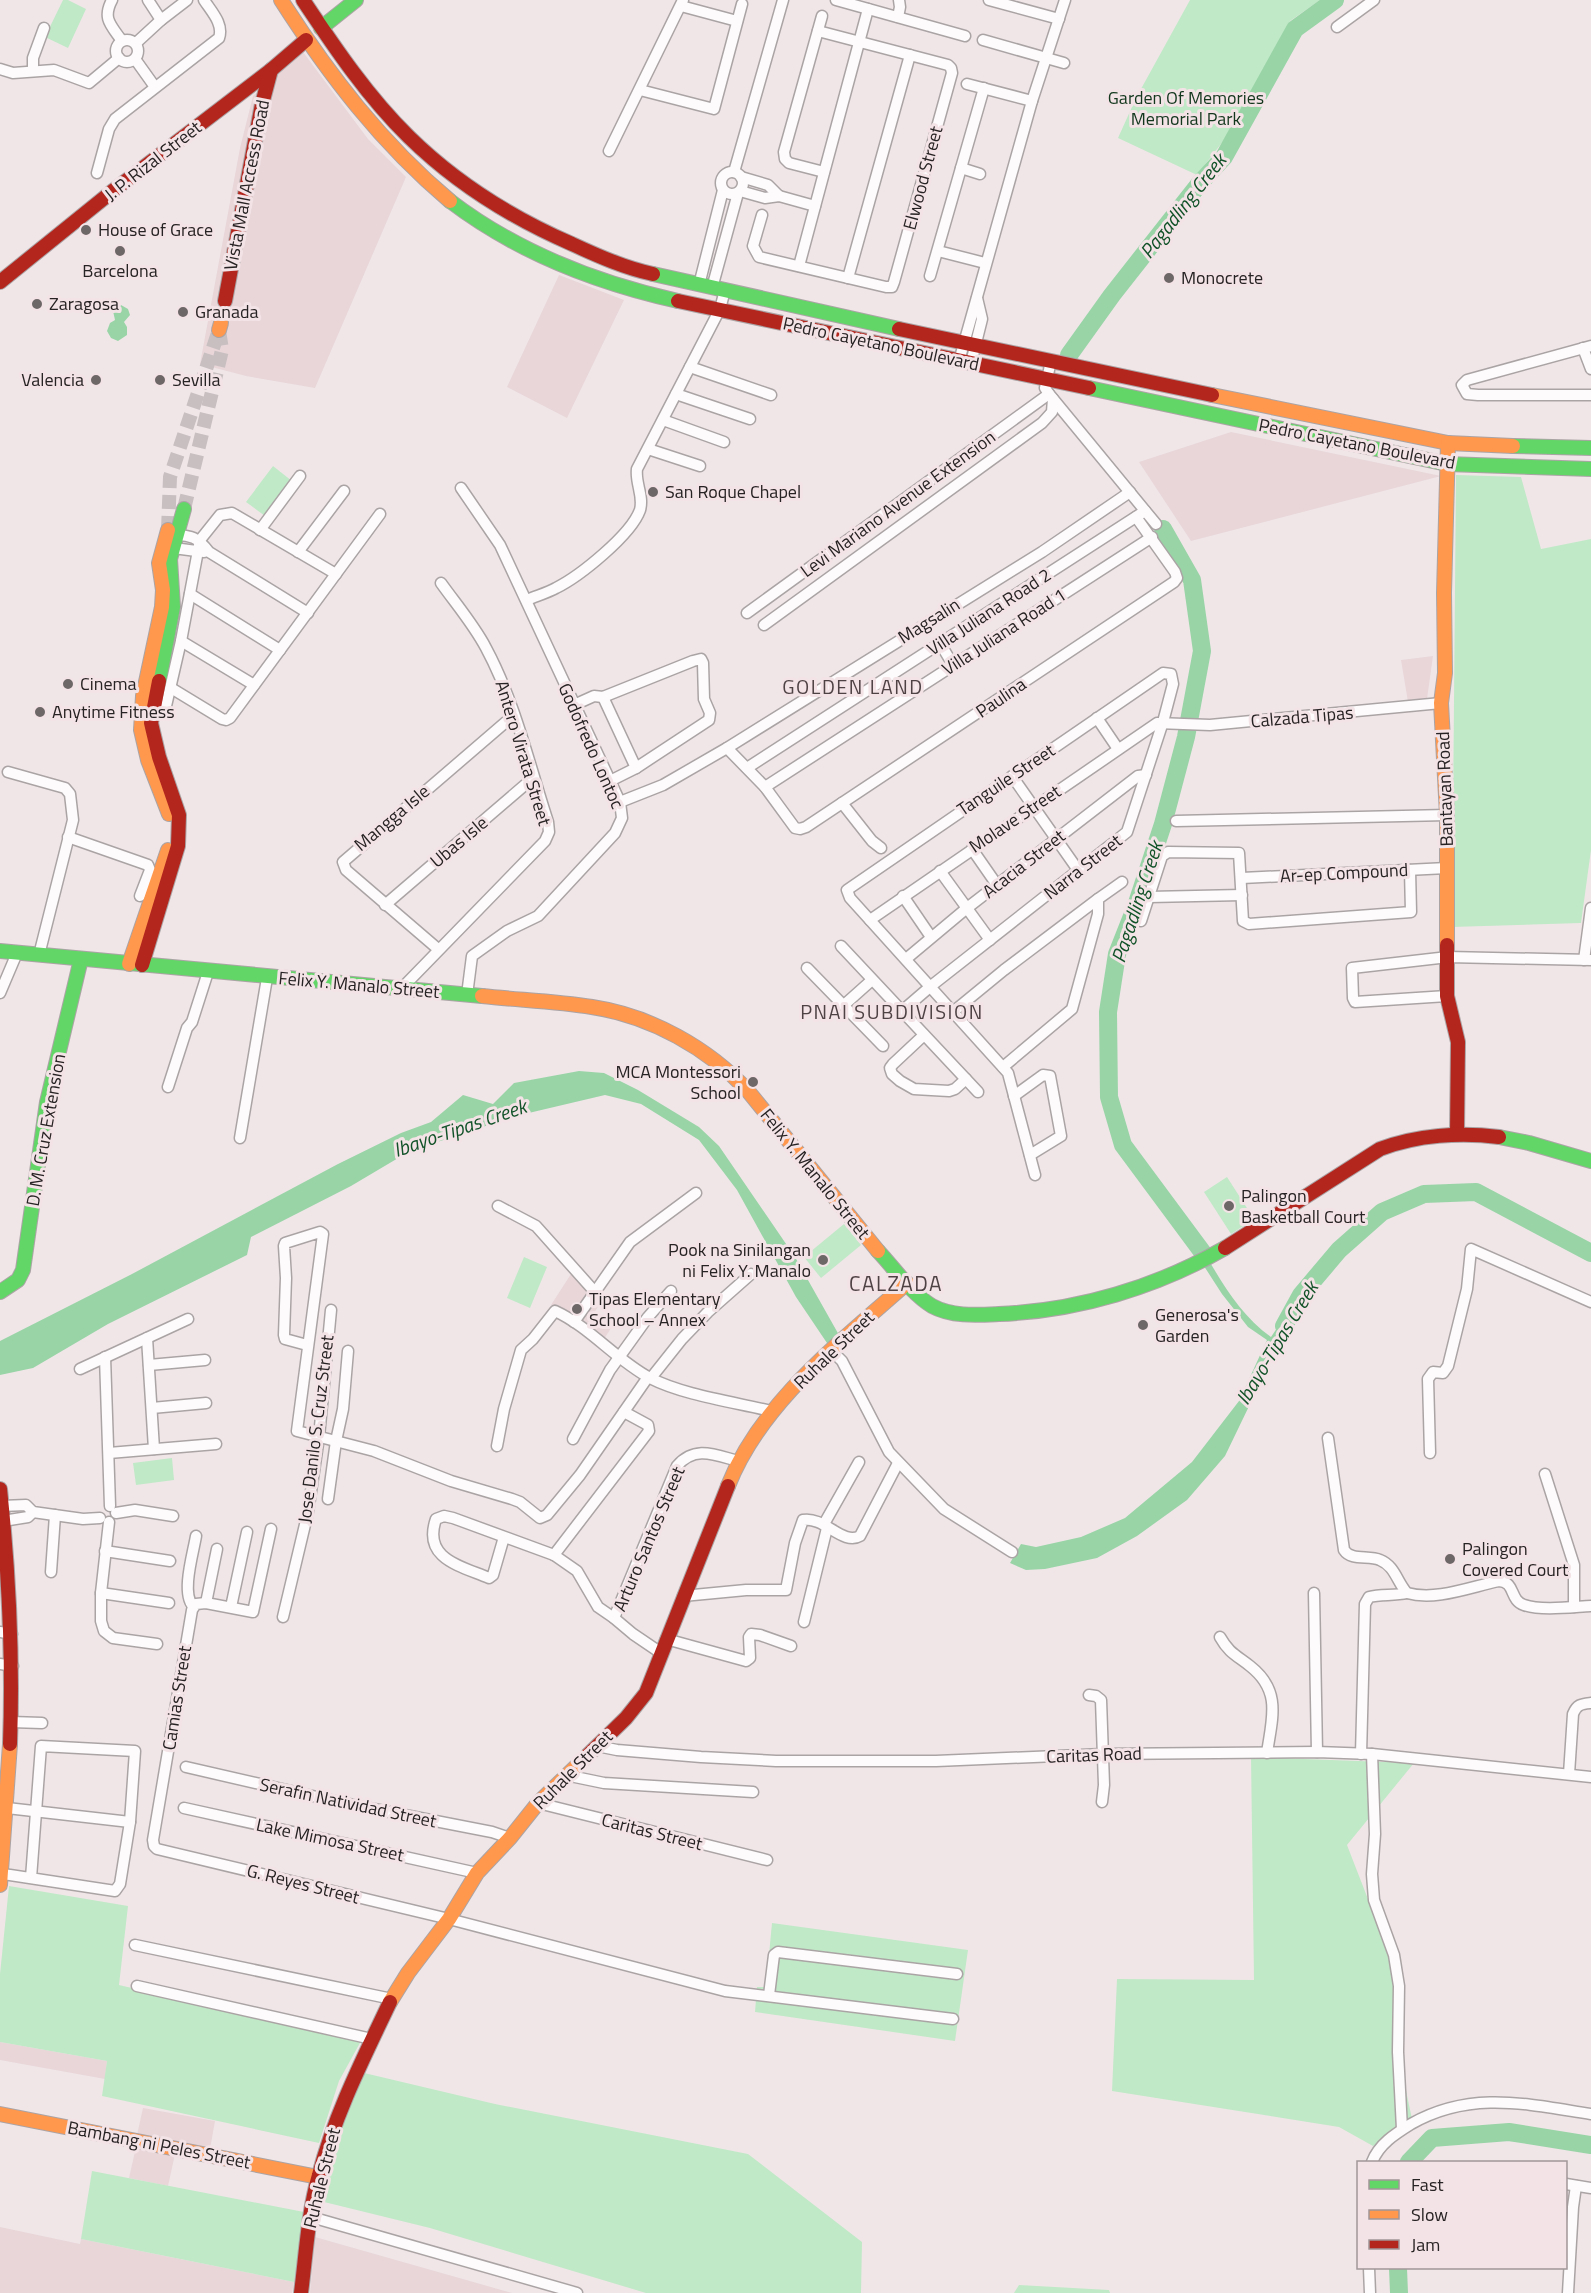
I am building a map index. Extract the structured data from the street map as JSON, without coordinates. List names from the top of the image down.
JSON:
{
  "streets": {
    "main road": [
      "J. P. Rizal Street",
      "Vista Mall Access Road",
      "Pedro Cayetano Boulevard",
      "Bantayan Road",
      "Felix Y. Manalo Street",
      "D. M. Cruz Extension",
      "Ruhale Street",
      "Bambang ni Peles Street"
    ],
    "street": [
      "Elwood Street",
      "Levi Mariano Avenue Extension",
      "Villa Juliana Road 2",
      "Magsalin",
      "Villa Juliana Road 1",
      "Paulina",
      "Calzada Tipas",
      "Godofredo Lontoc",
      "Antero Virata Street",
      "Tanguile Street",
      "Mangga Isle",
      "Molave Street",
      "Ubas Isle",
      "Acacia Street",
      "Narra Street",
      "Ar-ep Compound",
      "Jose Danilo S. Cruz Street",
      "Arturo Santos Street",
      "Camias Street",
      "Caritas Road",
      "Serafin Natividad Street",
      "Caritas Street",
      "Lake Mimosa Street",
      "G. Reyes Street"
    ]
  },
  "crossings": [
    ["J. P. Rizal Street", "Vista Mall Access Road"],
    ["J. P. Rizal Street", "Pedro Cayetano Boulevard"],
    ["Pedro Cayetano Boulevard", "Bantayan Road"],
    ["Magsalin", "Godofredo Lontoc"],
    ["Villa Juliana Road 1", "Paulina"],
    ["Calzada Tipas", "Bantayan Road"],
    ["Calzada Tipas", "Molave Street"],
    ["Calzada Tipas", "Narra Street"],
    ["Godofredo Lontoc", "Felix Y. Manalo Street"],
    ["Antero Virata Street", "Mangga Isle"],
    ["Antero Virata Street", "Ubas Isle"],
    ["Antero Virata Street", "Felix Y. Manalo Street"],
    ["Tanguile Street", "Molave Street"],
    ["Tanguile Street", "Narra Street"],
    ["Bantayan Road", "Ar-ep Compound"],
    ["Bantayan Road", "Felix Y. Manalo Street"],
    ["Mangga Isle", "Ubas Isle"],
    ["Molave Street", "Narra Street"],
    ["Acacia Street", "Narra Street"],
    ["Felix Y. Manalo Street", "D. M. Cruz Extension"],
    ["Felix Y. Manalo Street", "Ruhale Street"],
    ["Ruhale Street", "Arturo Santos Street"],
    ["Ruhale Street", "Caritas Road"],
    ["Ruhale Street", "Serafin Natividad Street"],
    ["Ruhale Street", "Caritas Street"],
    ["Ruhale Street", "Lake Mimosa Street"],
    ["Ruhale Street", "G. Reyes Street"],
    ["Ruhale Street", "Bambang ni Peles Street"],
    ["Camias Street", "G. Reyes Street"]
  ],
  "districts": ["GOLDEN LAND", "PNAI SUBDIVISION", "CALZADA"],
  "water": ["Pagadling Creek", "Ibayo-Tipas Creek"],
  "parks": ["Garden Of Memories Memorial Park"],
  "places": [
    "House of Grace",
    "Barcelona",
    "Monocrete",
    "Zaragosa",
    "Granada",
    "Valencia",
    "Sevilla",
    "San Roque Chapel",
    "Cinema",
    "Anytime Fitness",
    "MCA Montessori School",
    "Palingon Basketball Court",
    "Pook na Sinilangan ni Felix Y. Manalo",
    "Tipas Elementary School – Annex",
    "Generosa's Garden",
    "Palingon Covered Court"
  ],
  "legend": ["Fast", "Slow", "Jam"]
}
